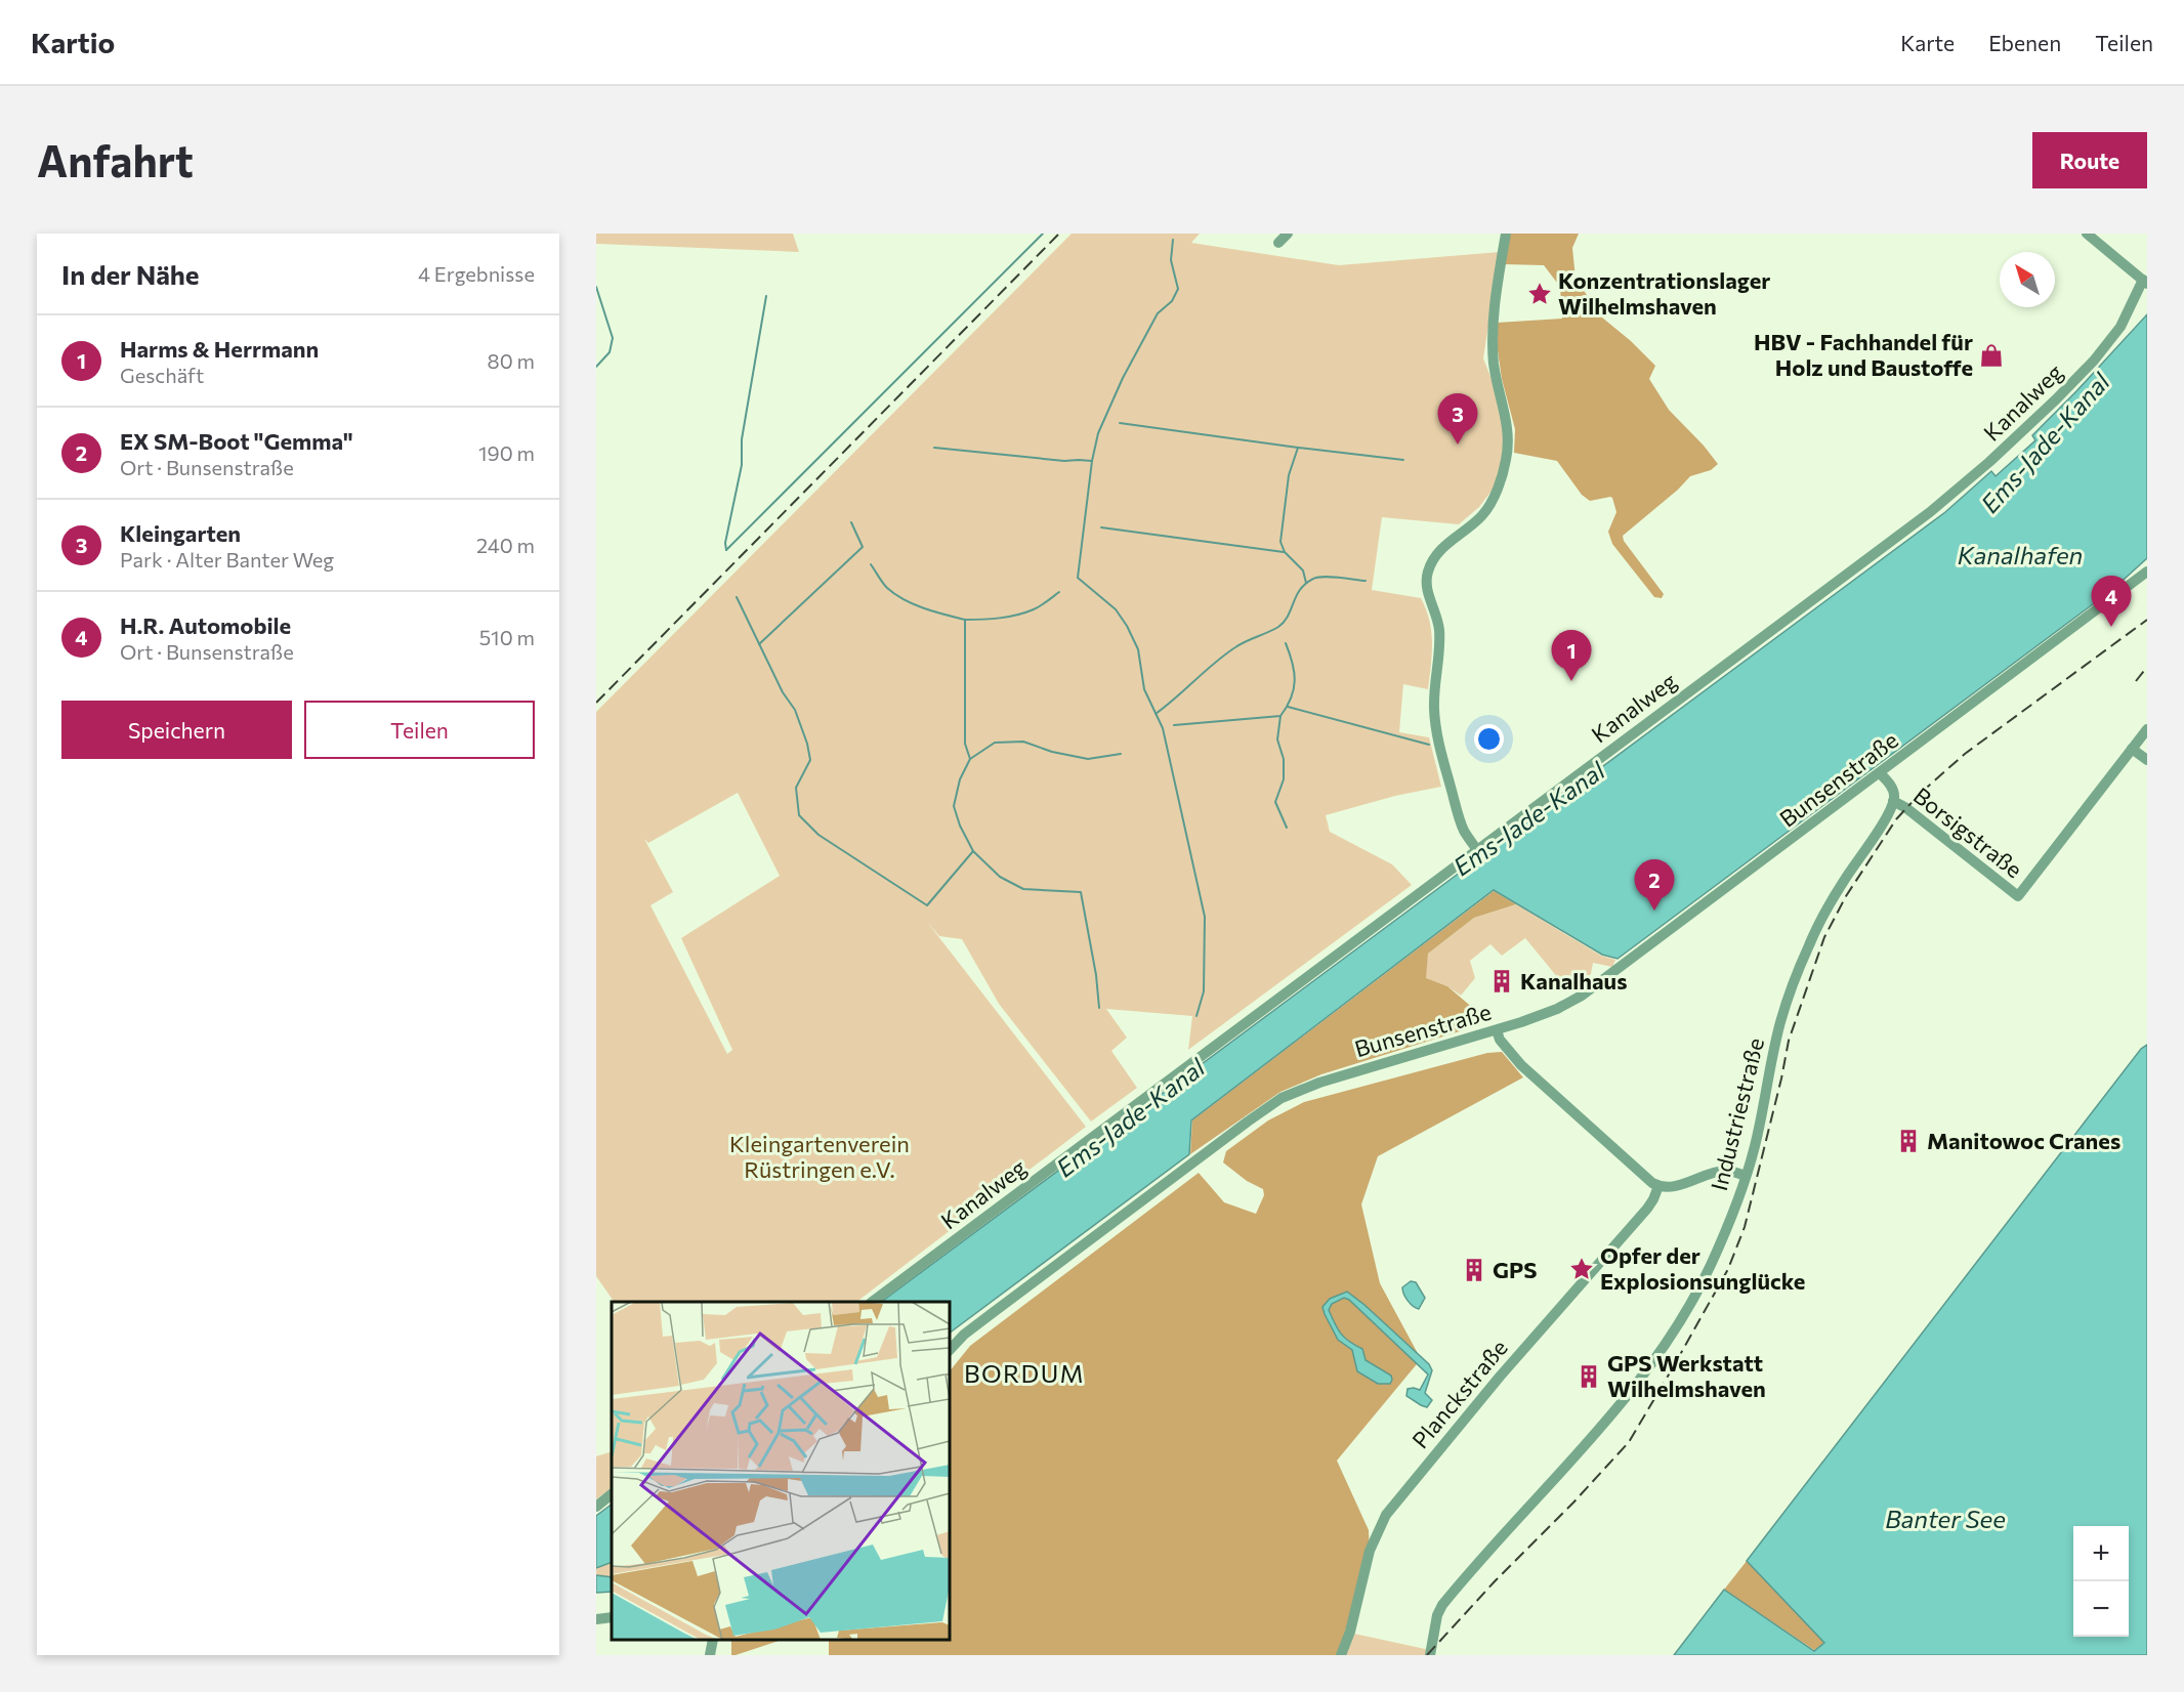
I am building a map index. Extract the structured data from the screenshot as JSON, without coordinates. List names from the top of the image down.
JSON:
{
  "streets": {
    "street": [
      "Kanalweg",
      "Bunsenstraße",
      "Borsigstraße",
      "Industriestraße",
      "Planckstraße"
    ]
  },
  "crossings": [
    ["Borsigstraße", "Industriestraße"]
  ],
  "districts": ["BORDUM"],
  "water": ["Ems-Jade-Kanal", "Kanalhafen", "Banter See"],
  "parks": ["Kleingartenverein Rüstringen e.V."],
  "places": {
    "place": ["Konzentrationslager Wilhelmshaven", "Opfer der Explosionsunglücke"],
    "shop": ["HBV - Fachhandel für Holz und Baustoffe"],
    "building": [
      "Kanalhaus",
      "Manitowoc Cranes",
      "GPS",
      "GPS Werkstatt Wilhelmshaven"
    ]
  },
  "north": "top left",
  "page": {
    "header": "Kartio",
    "nav": ["Karte", "Ebenen", "Teilen"],
    "buttons": [
      "Route",
      ["Speichern", "Teilen"]
    ],
    "title": "Anfahrt",
    "heading": ["In der Nähe", "4 Ergebnisse"],
    "list": [
      {
        "mark": "1",
        "name": "Harms & Herrmann",
        "note": "Geschäft",
        "value": "80 m"
      },
      {
        "mark": "2",
        "name": "EX SM-Boot \"Gemma\"",
        "note": "Ort · Bunsenstraße",
        "value": "190 m"
      },
      {
        "mark": "3",
        "name": "Kleingarten",
        "note": "Park · Alter Banter Weg",
        "value": "240 m"
      },
      {
        "mark": "4",
        "name": "H.R. Automobile",
        "note": "Ort · Bunsenstraße",
        "value": "510 m"
      }
    ],
    "pins": [
      "3",
      "4",
      "1",
      "2"
    ],
    "map_buttons": ["+", "−"]
  }
}
